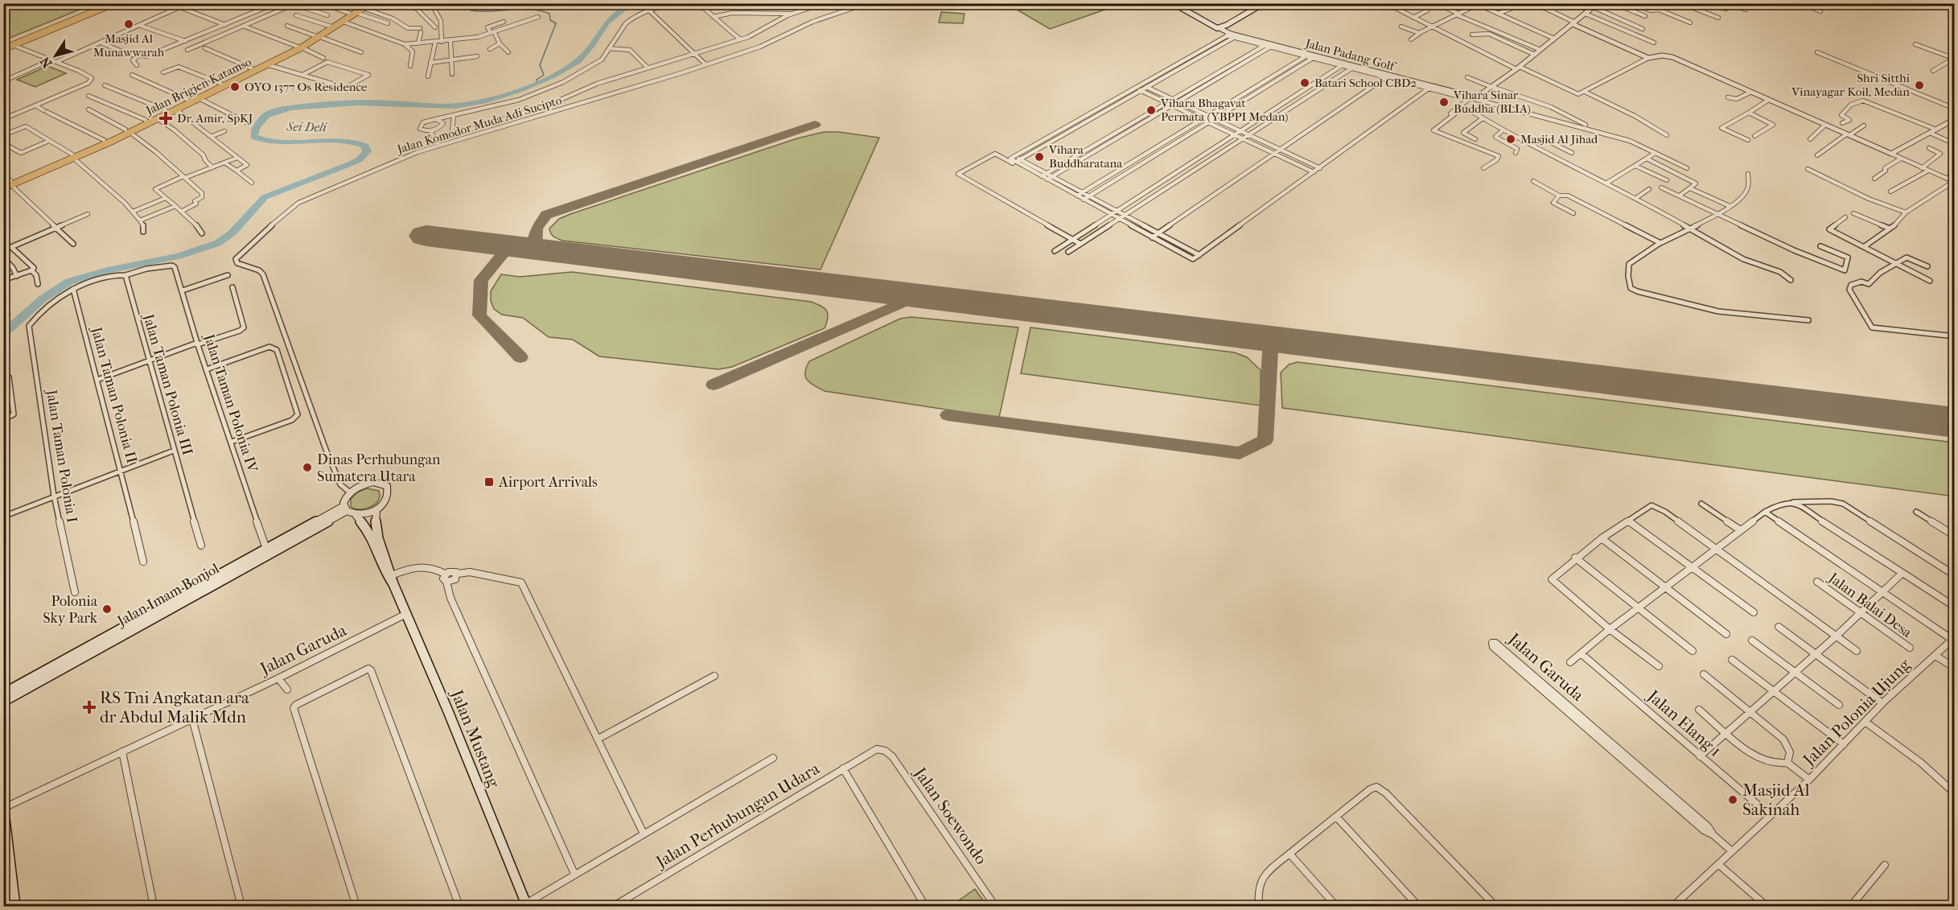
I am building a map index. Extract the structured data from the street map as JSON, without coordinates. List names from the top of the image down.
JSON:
{
  "streets": {
    "main road": [
      "Jalan Padang Golf",
      "Jalan Brigjen Katamso",
      "Jalan Imam Bonjol",
      "Jalan Mustang"
    ],
    "street": [
      "Jalan Komodor Muda Adi Sucipto",
      "Jalan Taman Polonia III",
      "Jalan Taman Polonia II",
      "Jalan Taman Polonia IV",
      "Jalan Taman Polonia I",
      "Jalan Balai Desa",
      "Jalan Garuda",
      "Jalan Polonia Ujung",
      "Jalan Elang 1",
      "Jalan Perhubungan Udara",
      "Jalan Soewondo"
    ]
  },
  "crossings": [
    ["Jalan Komodor Muda Adi Sucipto", "Jalan Imam Bonjol"],
    ["Jalan Komodor Muda Adi Sucipto", "Jalan Mustang"],
    ["Jalan Taman Polonia III", "Jalan Taman Polonia IV"],
    ["Jalan Taman Polonia II", "Jalan Taman Polonia I"],
    ["Jalan Taman Polonia IV", "Jalan Imam Bonjol"],
    ["Jalan Imam Bonjol", "Jalan Mustang"],
    ["Jalan Garuda", "Jalan Polonia Ujung"],
    ["Jalan Garuda", "Jalan Mustang"],
    ["Jalan Polonia Ujung", "Jalan Elang 1"],
    ["Jalan Perhubungan Udara", "Jalan Soewondo"]
  ],
  "water": ["Sei Deli"],
  "places": {
    "other": [
      "Masjid Al Munawwarah",
      "Batari School CBD2",
      "Shri Sitthi Vinayagar Koil, Medan",
      "OYO 1377 Os Residence",
      "Vihara Sinar Buddha (BLIA)",
      "Vihara Bhagavat Permata (YBPPI Medan)",
      "Masjid Al Jihad",
      "Vihara Buddharatana",
      "Dinas Perhubungan Sumatera Utara",
      "Polonia Sky Park",
      "Masjid Al Sakinah"
    ],
    "health": ["Dr. Amir, SpKJ", "RS Tni Angkatan ara dr Abdul Malik Mdn"],
    "transit": ["Airport Arrivals"]
  },
  "north": "bottom left"
}
